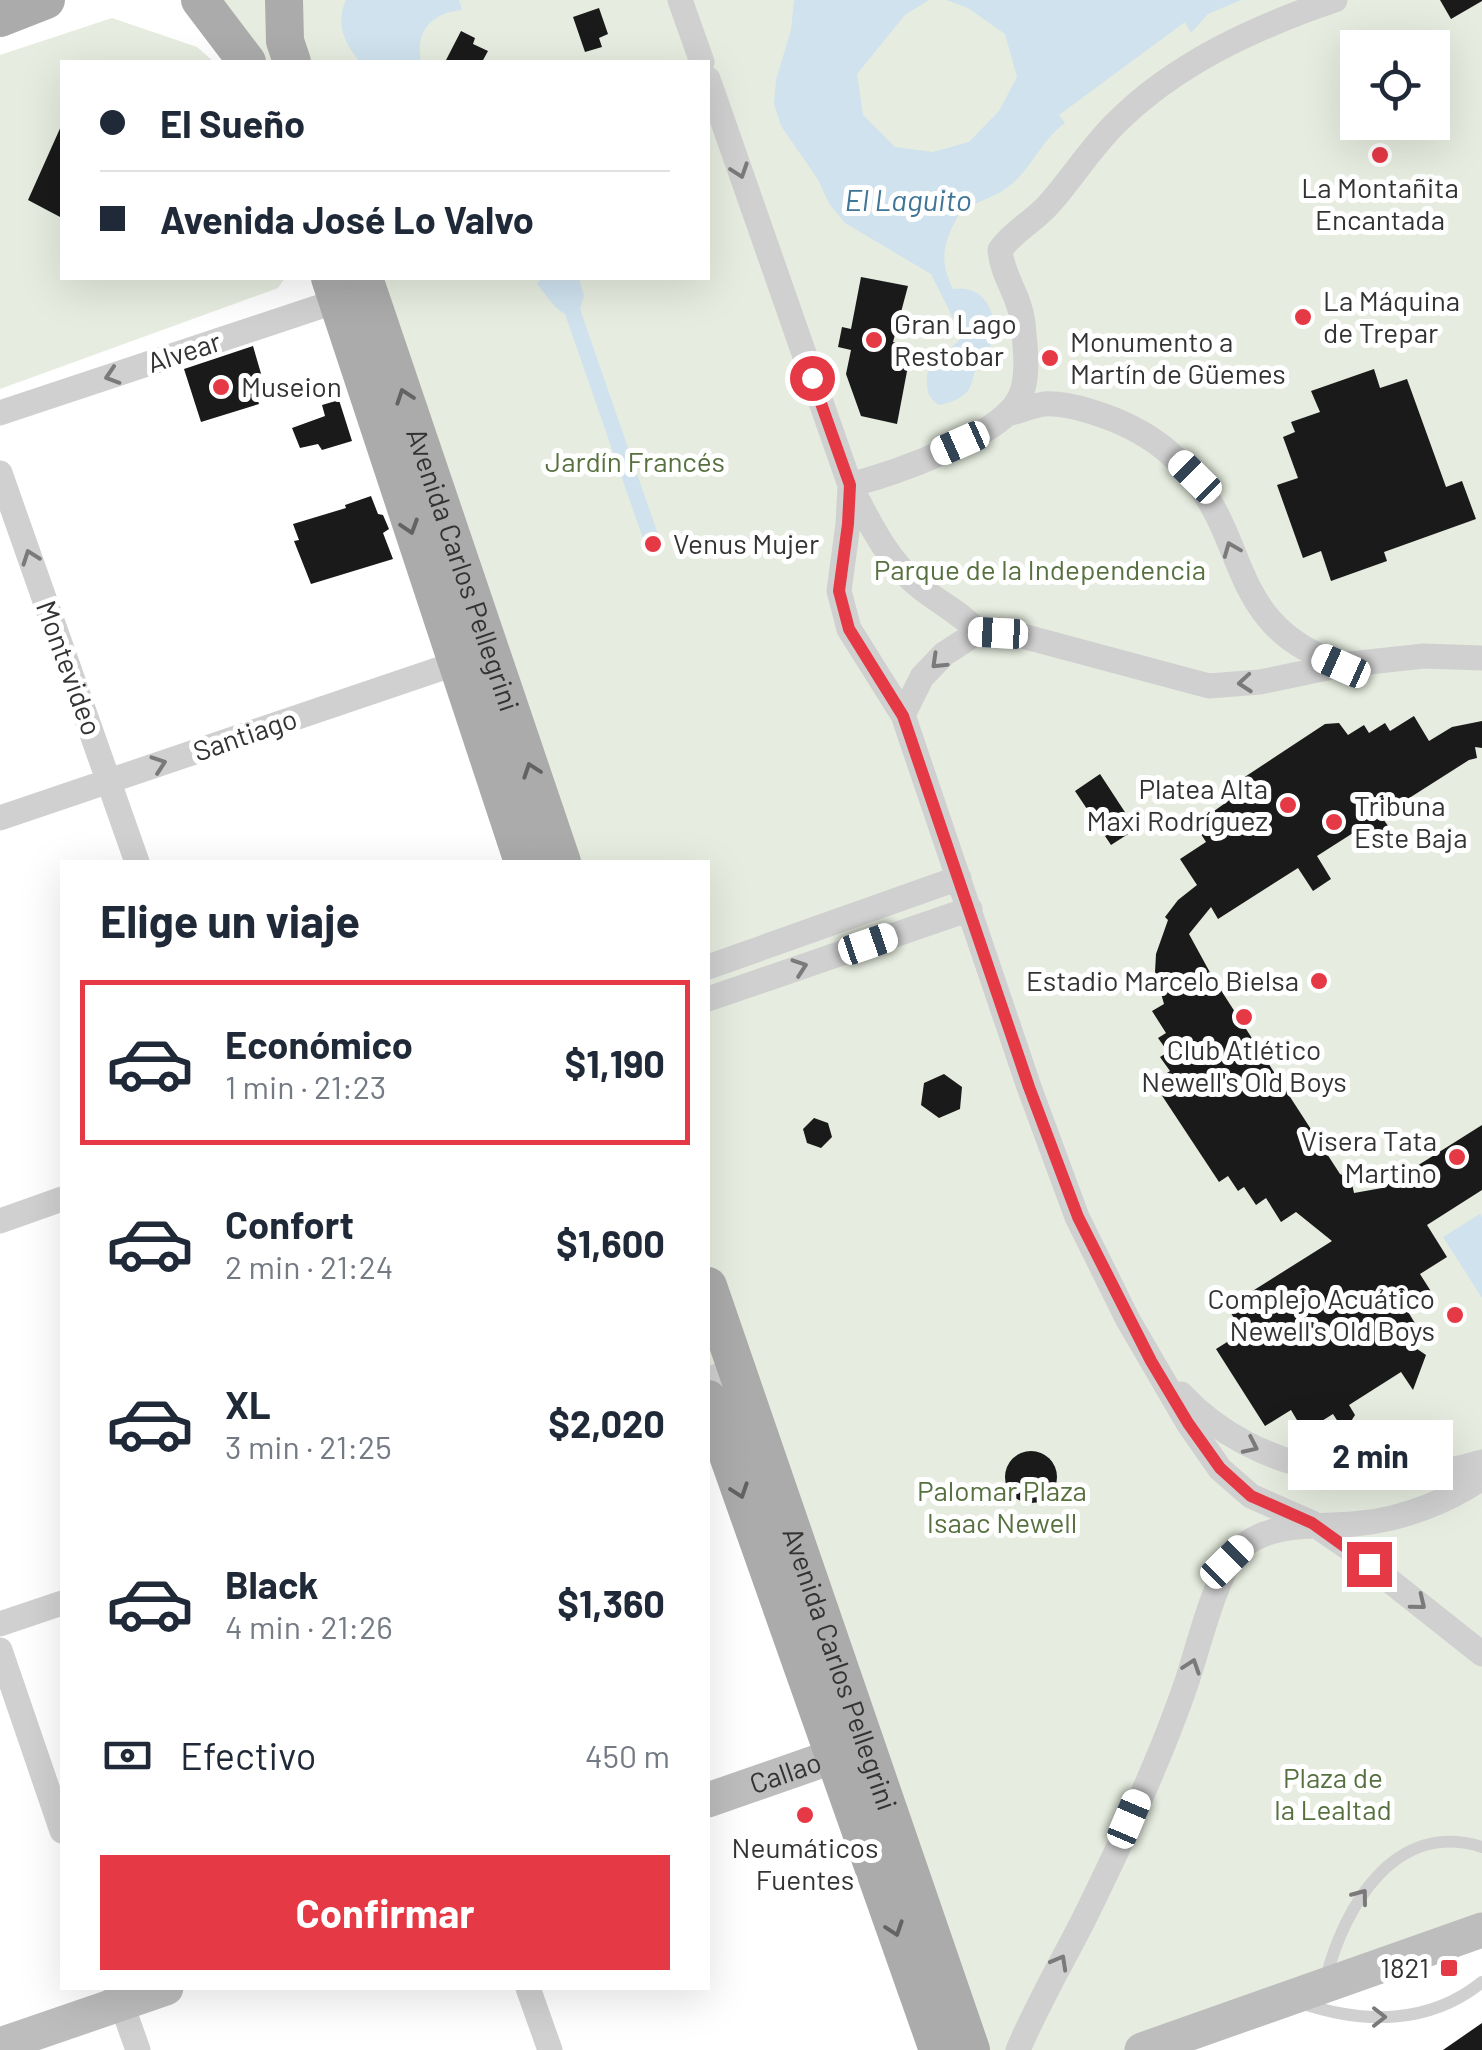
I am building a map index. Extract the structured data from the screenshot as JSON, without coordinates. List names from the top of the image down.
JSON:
{
  "streets": {
    "main road": ["Avenida Carlos Pellegrini", "Callao"],
    "street": ["Alvear", "Montevideo", "Santiago"]
  },
  "crossings": [
    ["Alvear", "Avenida Carlos Pellegrini"],
    ["Avenida Carlos Pellegrini", "Santiago"],
    ["Avenida Carlos Pellegrini", "Callao"],
    ["Montevideo", "Santiago"]
  ],
  "one_way": ["Alvear", "Montevideo", "Santiago"],
  "water": ["El Laguito"],
  "parks": [
    "Jardín Francés",
    "Parque de la Independencia",
    "Palomar Plaza Isaac Newell",
    "Plaza de la Lealtad"
  ],
  "places": {
    "other": [
      "La Montañita Encantada",
      "La Máquina de Trepar",
      "Gran Lago Restobar",
      "Monumento a Martín de Güemes",
      "Museion",
      "Venus Mujer",
      "Platea Alta Maxi Rodríguez",
      "Tribuna Este Baja",
      "Estadio Marcelo Bielsa",
      "Club Atlético Newell's Old Boys",
      "Visera Tata Martino",
      "Complejo Acuático Newell's Old Boys",
      "Neumáticos Fuentes"
    ],
    "transit": ["1821"]
  },
  "page": {
    "banner": ["El Sueño", "Avenida José Lo Valvo"],
    "heading": "Elige un viaje",
    "list": [
      {
        "name": "Económico",
        "note": "1 min · 21:23",
        "value": "$1,190"
      },
      {
        "name": "Confort",
        "note": "2 min · 21:24",
        "value": "$1,600"
      },
      {
        "name": "XL",
        "note": "3 min · 21:25",
        "value": "$2,020"
      },
      {
        "name": "Black",
        "note": "4 min · 21:26",
        "value": "$1,360"
      }
    ],
    "bubble": "2 min",
    "pay": ["Efectivo", "450 m"],
    "buttons": "Confirmar"
  }
}
